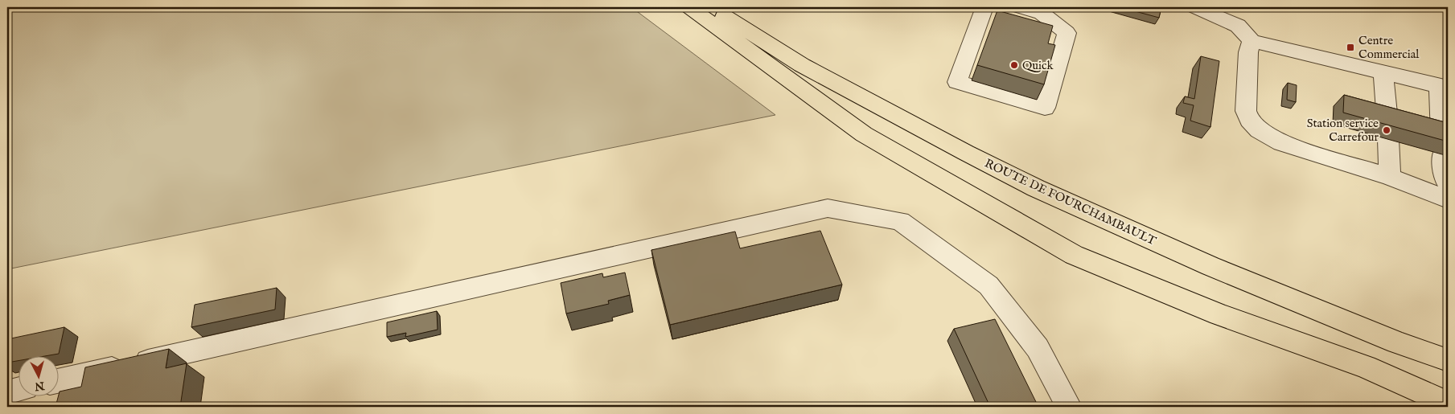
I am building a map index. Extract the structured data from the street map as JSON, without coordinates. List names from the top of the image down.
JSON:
{
  "streets": {
    "main road": ["ROUTE DE FOURCHAMBAULT"]
  },
  "places": {
    "transit": ["Centre Commercial"],
    "other": ["Quick", "Station service Carrefour"]
  },
  "north": "bottom"
}
